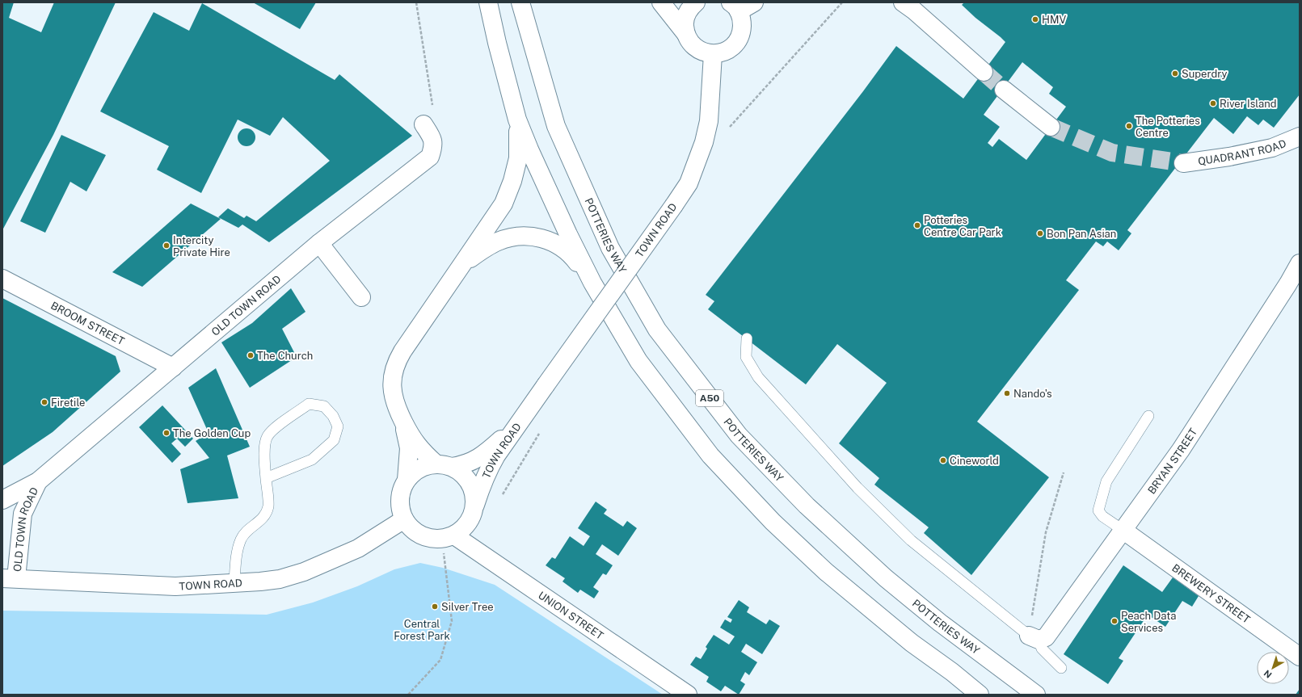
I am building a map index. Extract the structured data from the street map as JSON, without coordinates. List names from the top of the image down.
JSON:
{
  "streets": {
    "main road": [
      "QUADRANT ROAD",
      "TOWN ROAD",
      "POTTERIES WAY",
      "OLD TOWN ROAD",
      "BROOM STREET",
      "A50",
      "BRYAN STREET",
      "BREWERY STREET",
      "UNION STREET"
    ]
  },
  "crossings": [
    ["TOWN ROAD", "OLD TOWN ROAD"],
    ["TOWN ROAD", "UNION STREET"],
    ["OLD TOWN ROAD", "BROOM STREET"],
    ["BRYAN STREET", "BREWERY STREET"]
  ],
  "parks": ["Central Forest Park"],
  "places": [
    "HMV",
    "Superdry",
    "River Island",
    "The Potteries Centre",
    "Potteries Centre Car Park",
    "Bon Pan Asian",
    "Intercity Private Hire",
    "The Church",
    "Nando's",
    "Firetile",
    "The Golden Cup",
    "Cineworld",
    "Silver Tree",
    "Peach Data Services"
  ],
  "north": "bottom left"
}
